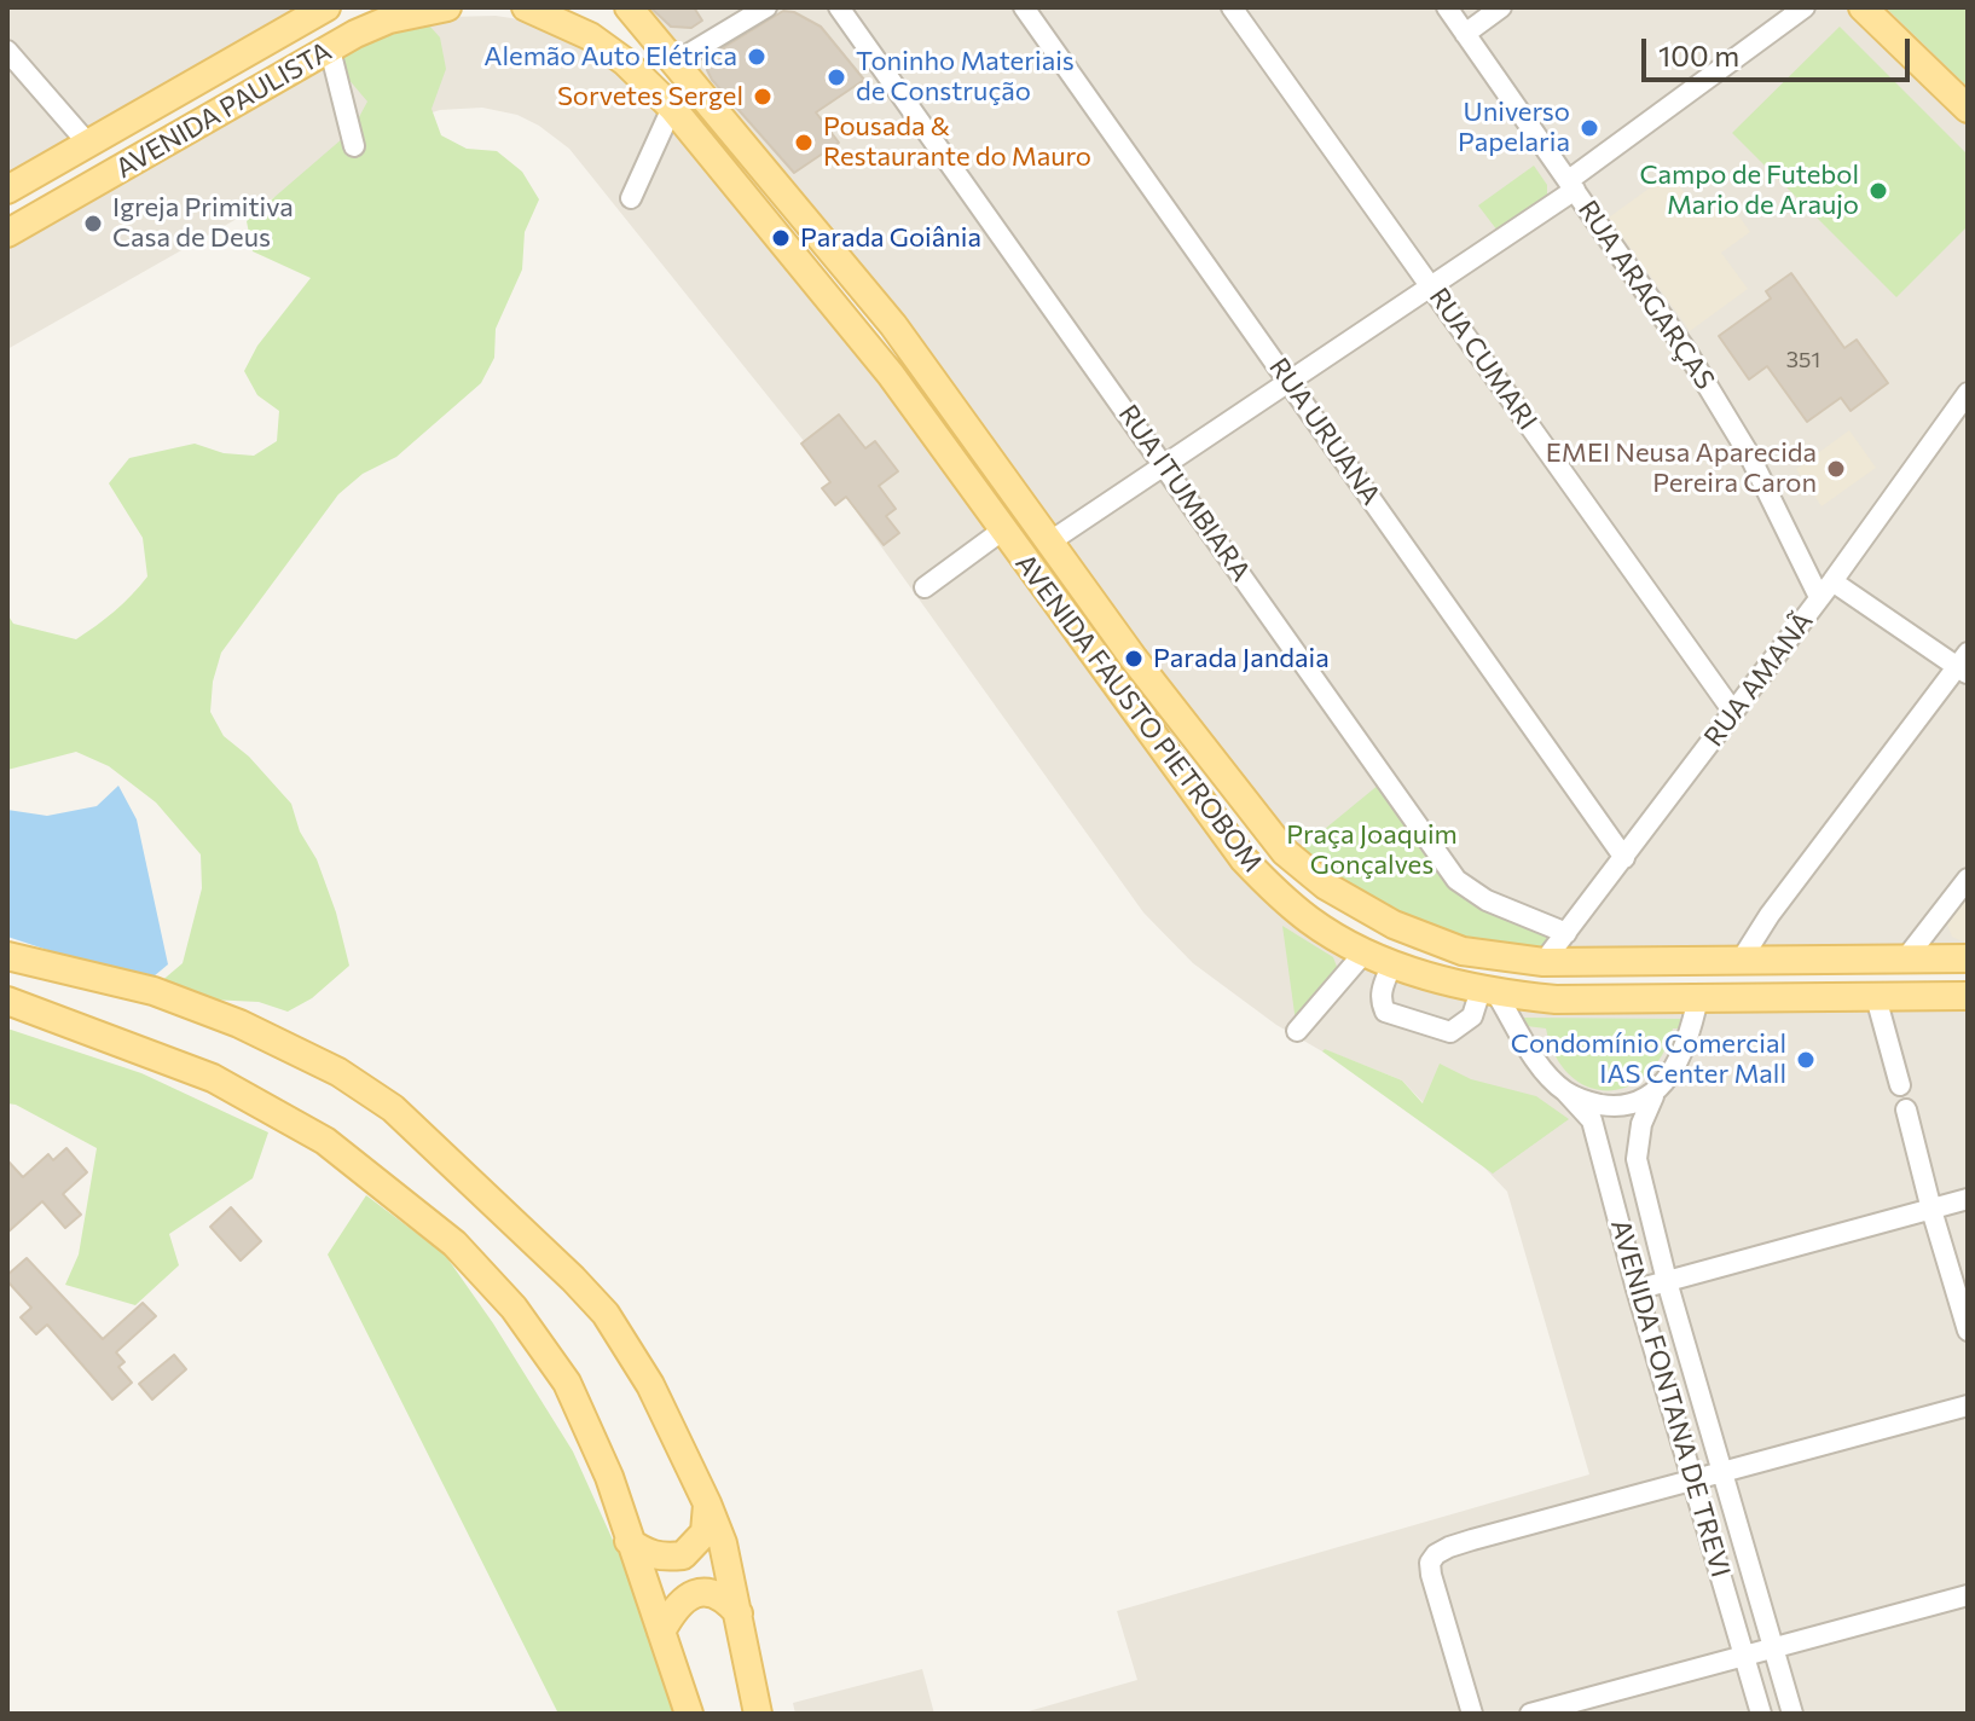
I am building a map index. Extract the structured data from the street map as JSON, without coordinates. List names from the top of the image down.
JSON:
{
  "streets": {
    "main road": ["AVENIDA PAULISTA", "AVENIDA FAUSTO PIETROBOM"],
    "street": [
      "RUA ARAGARÇAS",
      "RUA CUMARI",
      "RUA URUANA",
      "RUA ITUMBIARA",
      "RUA AMANÃ",
      "AVENIDA FONTANA DE TREVI"
    ]
  },
  "crossings": [
    ["RUA ARAGARÇAS", "RUA AMANÃ"],
    ["RUA CUMARI", "RUA AMANÃ"],
    ["RUA URUANA", "RUA AMANÃ"],
    ["RUA ITUMBIARA", "RUA AMANÃ"],
    ["RUA AMANÃ", "AVENIDA FAUSTO PIETROBOM"],
    ["AVENIDA FAUSTO PIETROBOM", "AVENIDA FONTANA DE TREVI"]
  ],
  "parks": ["Praça Joaquim Gonçalves"],
  "places": [
    "Alemão Auto Elétrica",
    "Toninho Materiais de Construção",
    "Sorvetes Sergel",
    "Universo Papelaria",
    "Pousada & Restaurante do Mauro",
    "Campo de Futebol Mario de Araujo",
    "Igreja Primitiva Casa de Deus",
    "Parada Goiânia",
    "EMEI Neusa Aparecida Pereira Caron",
    "Parada Jandaia",
    "Condomínio Comercial IAS Center Mall"
  ],
  "house_numbers": ["351"],
  "scale_bar": "100 m"
}
